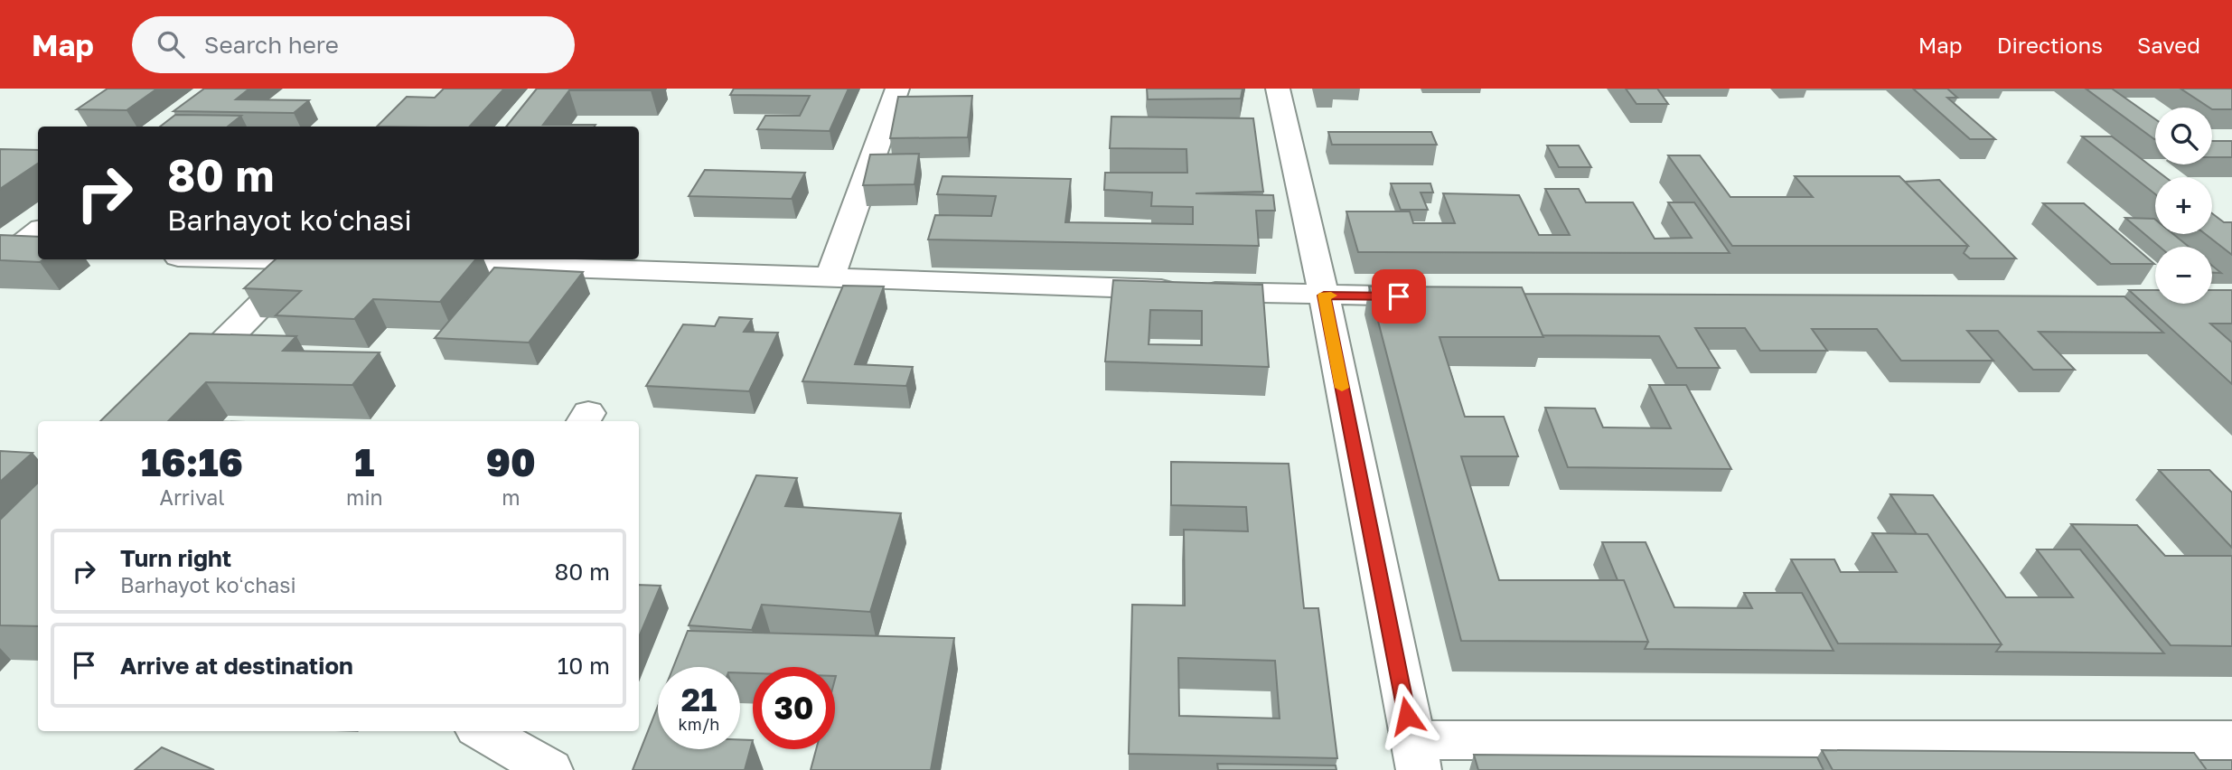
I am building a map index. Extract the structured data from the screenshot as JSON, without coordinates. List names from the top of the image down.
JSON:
{
  "page": {
    "header": "Map",
    "search": "Search here",
    "nav": ["Map", "Directions", "Saved"],
    "map_buttons": ["+", "−"],
    "turn": ["80 m", "Barhayot koʻchasi"],
    "eta": [
      "16:16",
      "Arrival",
      "1",
      "min",
      "90",
      "m"
    ],
    "list": [
      {
        "name": "Turn right",
        "note": "Barhayot koʻchasi",
        "value": "80 m"
      },
      {
        "name": "Arrive at destination",
        "value": "10 m"
      }
    ],
    "speed": "21 km/h",
    "limit": "30"
  }
}
